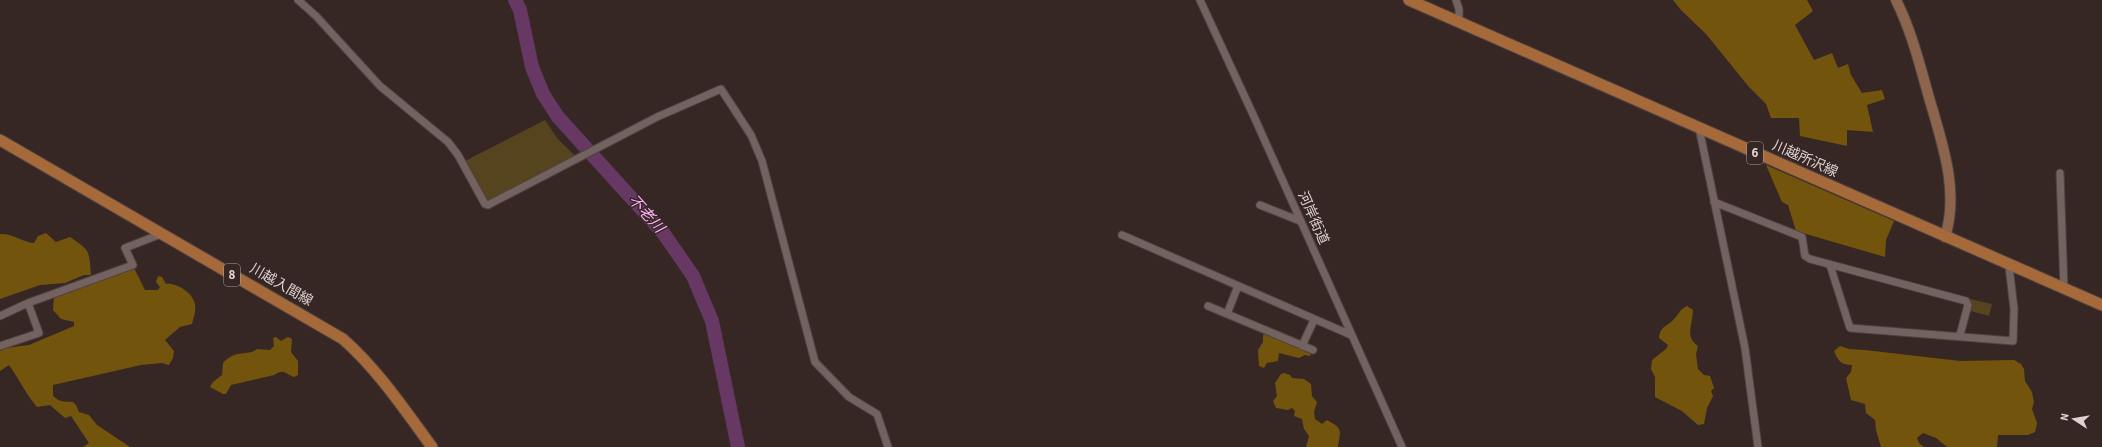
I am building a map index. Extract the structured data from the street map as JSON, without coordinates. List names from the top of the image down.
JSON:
{
  "streets": {
    "main road": [
      "6",
      "川越所沢線",
      "8",
      "川越入間線"
    ],
    "street": ["河岸街道"]
  },
  "water": ["不老川"],
  "north": "left"
}
